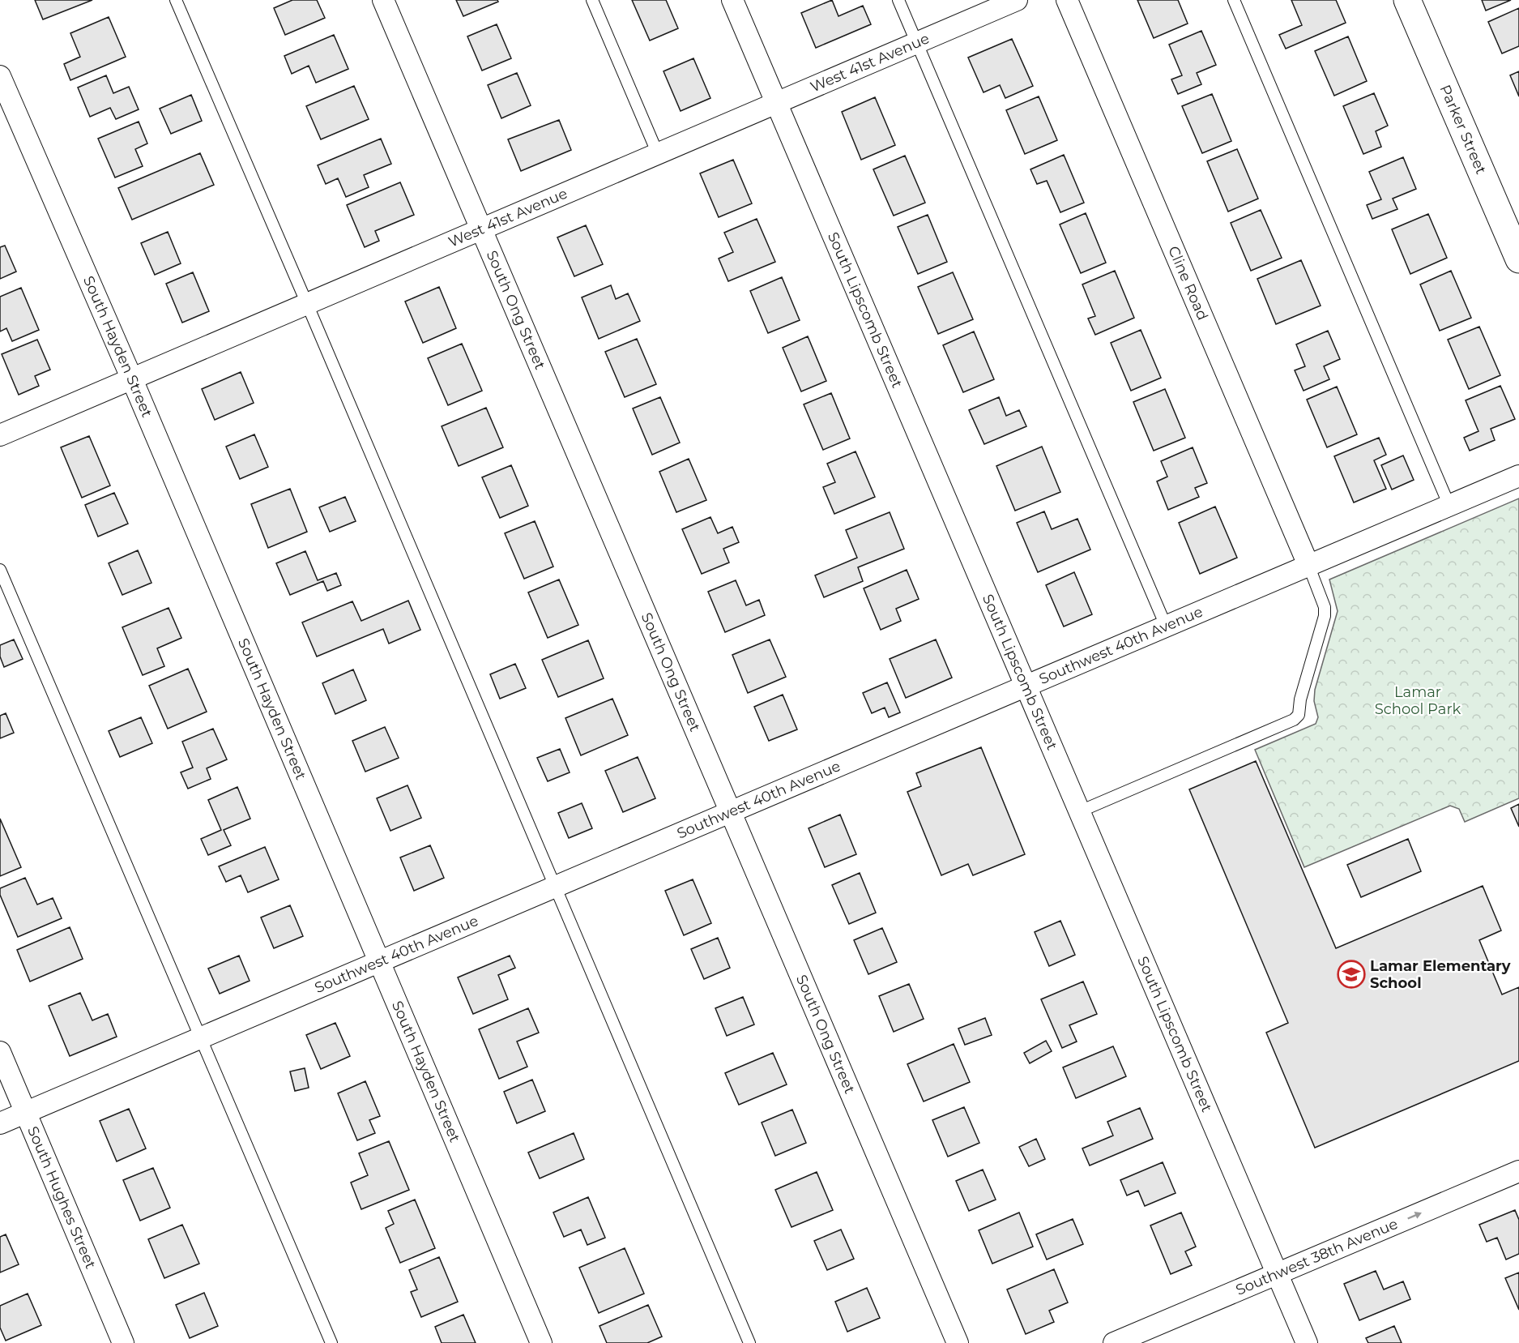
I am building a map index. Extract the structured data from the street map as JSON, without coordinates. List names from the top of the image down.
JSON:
{
  "streets": {
    "main road": ["Parker Street"],
    "street": [
      "West 41st Avenue",
      "Cline Road",
      "South Ong Street",
      "South Lipscomb Street",
      "South Hayden Street",
      "Southwest 40th Avenue",
      "South Hughes Street",
      "Southwest 38th Avenue"
    ]
  },
  "crossings": [
    ["West 41st Avenue", "South Ong Street"],
    ["West 41st Avenue", "South Lipscomb Street"],
    ["West 41st Avenue", "South Hayden Street"],
    ["Cline Road", "Southwest 40th Avenue"],
    ["South Ong Street", "Southwest 40th Avenue"],
    ["South Lipscomb Street", "Southwest 40th Avenue"],
    ["South Lipscomb Street", "Southwest 38th Avenue"],
    ["South Hayden Street", "Southwest 40th Avenue"],
    ["Southwest 40th Avenue", "South Hughes Street"]
  ],
  "one_way": ["Southwest 38th Avenue"],
  "parks": ["Lamar School Park"],
  "places": {
    "school or university": ["Lamar Elementary School"]
  }
}
